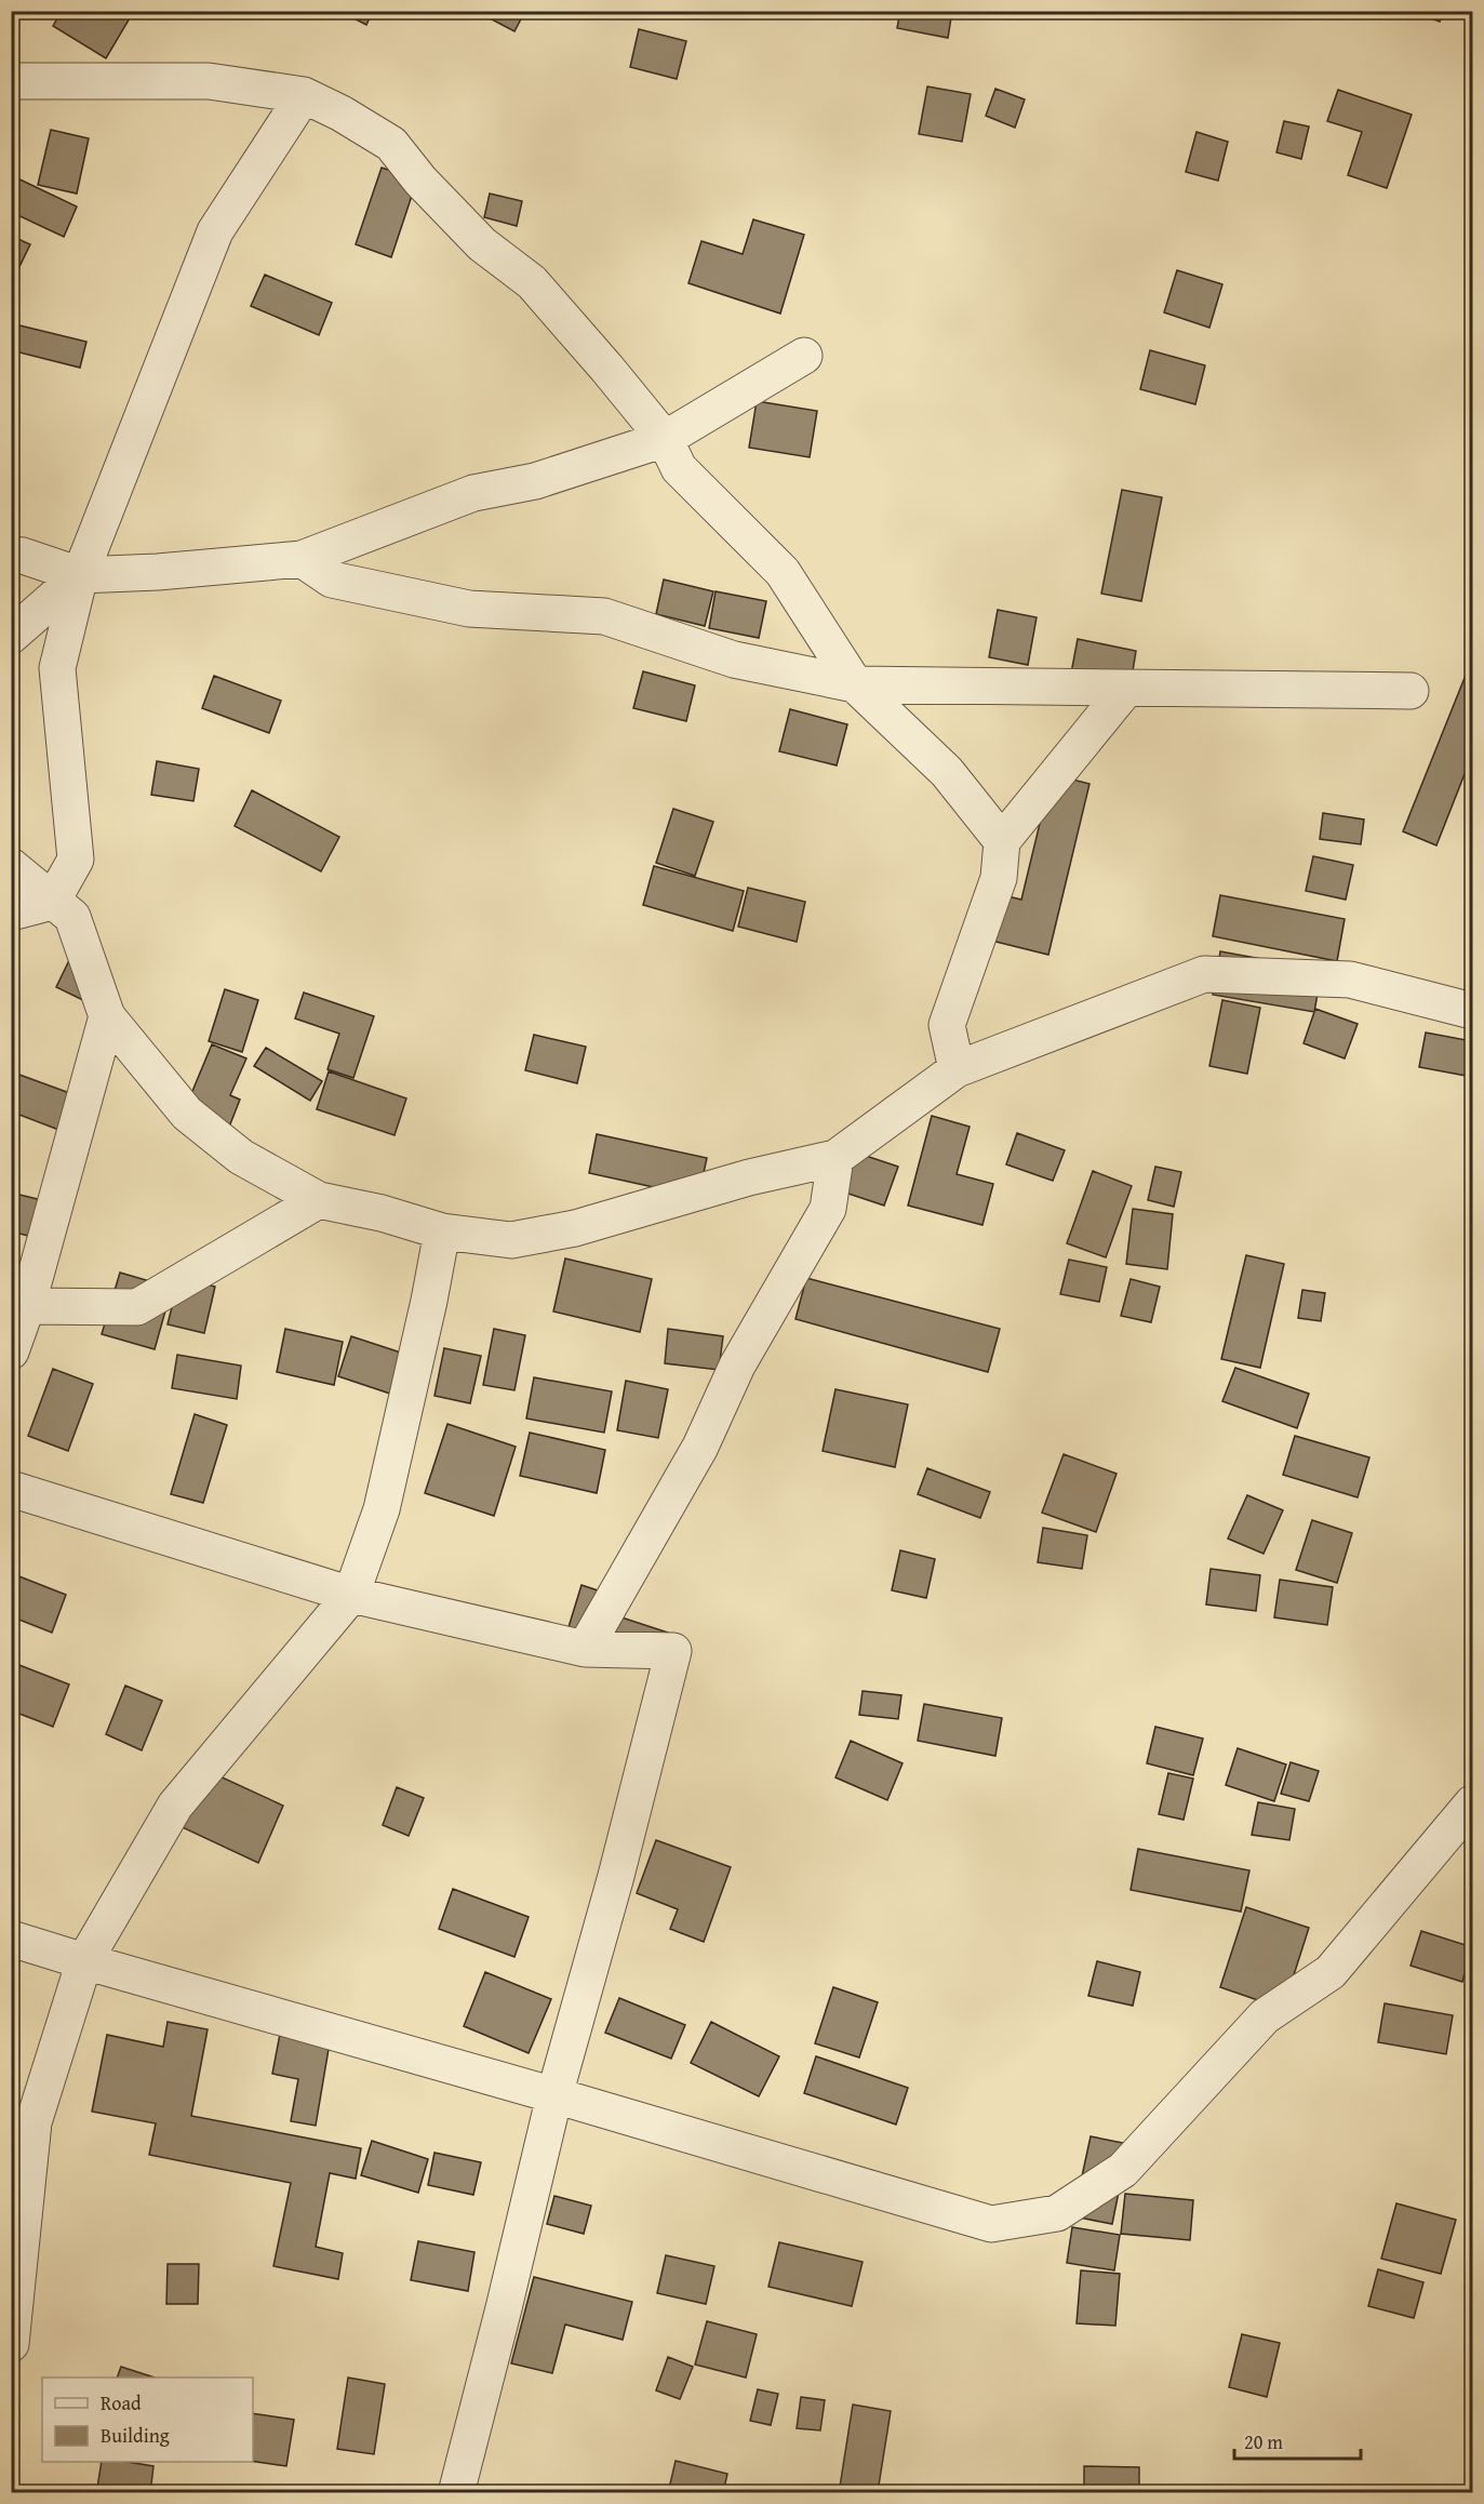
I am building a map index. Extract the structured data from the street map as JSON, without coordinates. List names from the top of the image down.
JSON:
{
  "legend": ["Road", "Building"],
  "scale_bar": "20 m"
}
